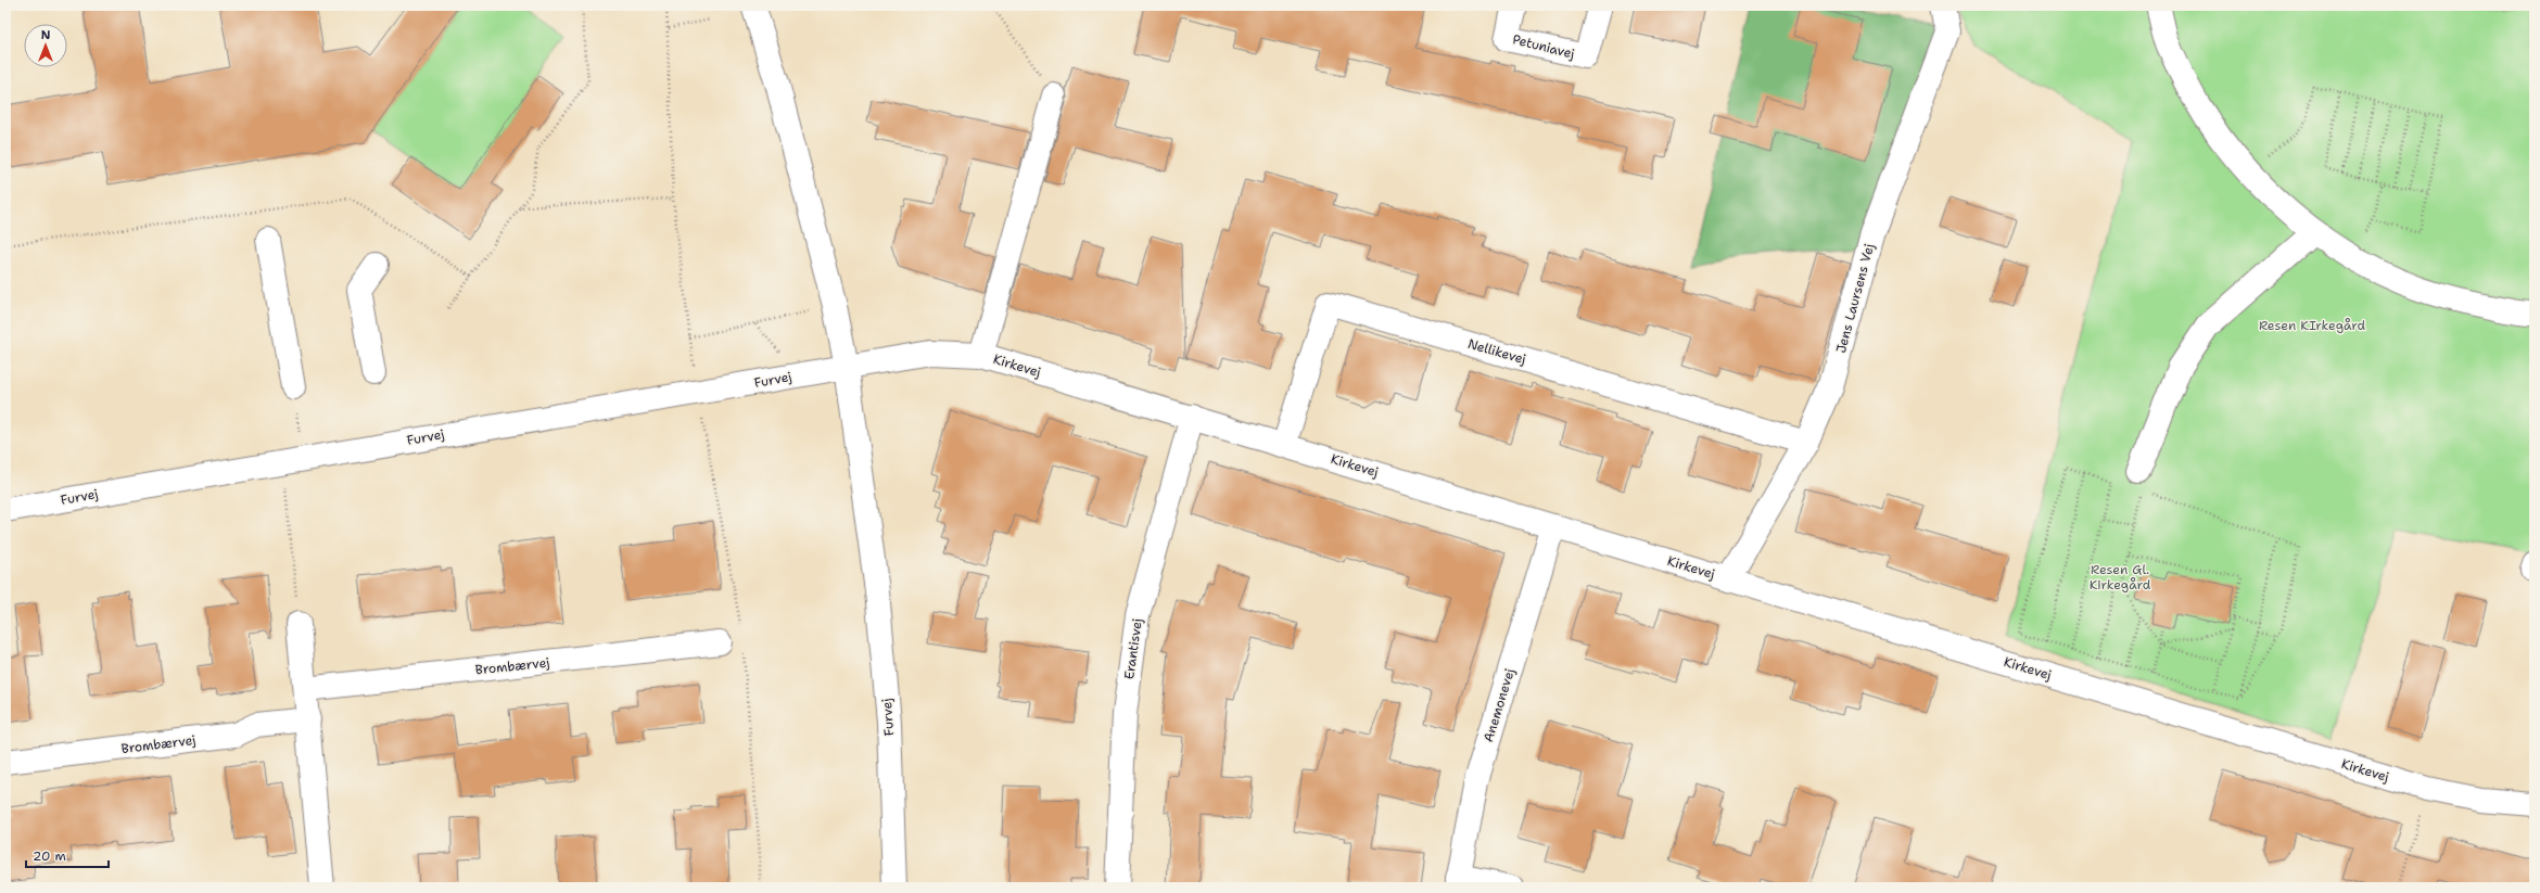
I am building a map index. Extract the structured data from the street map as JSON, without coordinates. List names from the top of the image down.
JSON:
{
  "streets": {
    "street": [
      "Petuniavej",
      "Jens Laursens Vej",
      "Nellikevej",
      "Kirkevej",
      "Furvej",
      "Erantisvej",
      "Brombærvej",
      "Anemonevej"
    ]
  },
  "crossings": [
    ["Jens Laursens Vej", "Nellikevej"],
    ["Jens Laursens Vej", "Kirkevej"],
    ["Nellikevej", "Kirkevej"],
    ["Kirkevej", "Furvej"],
    ["Kirkevej", "Erantisvej"],
    ["Kirkevej", "Anemonevej"]
  ],
  "parks": ["Resen KIrkegård", "Resen Gl. Kirkegård"],
  "scale_bar": "20 m",
  "north": "top"
}
